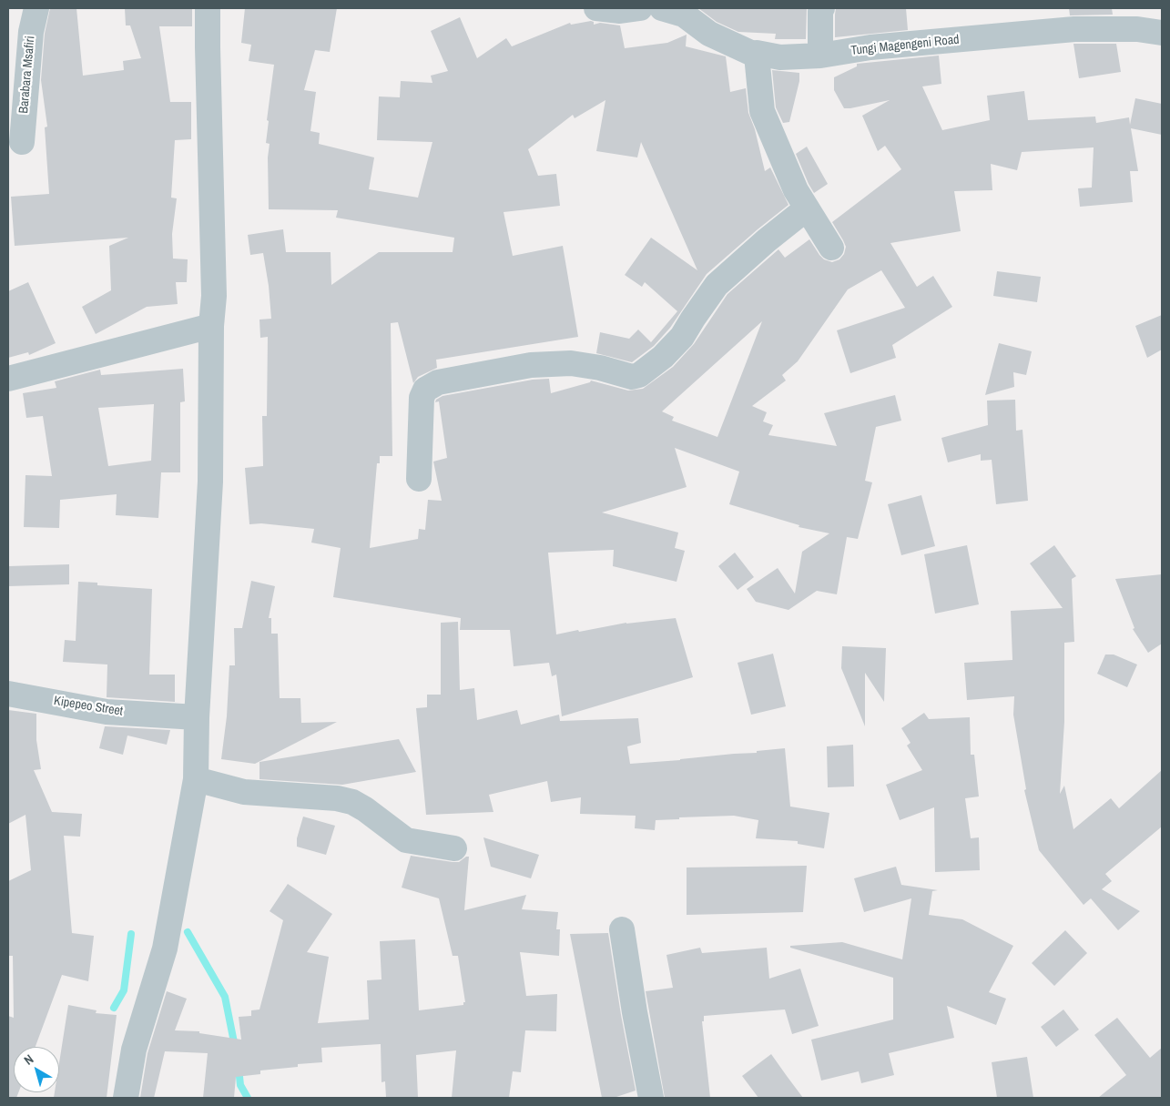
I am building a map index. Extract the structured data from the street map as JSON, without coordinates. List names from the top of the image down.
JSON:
{
  "streets": {
    "street": ["Tungi Magengeni Road", "Barabara Msafiri", "Kipepeo Street"]
  },
  "north": "top left"
}
